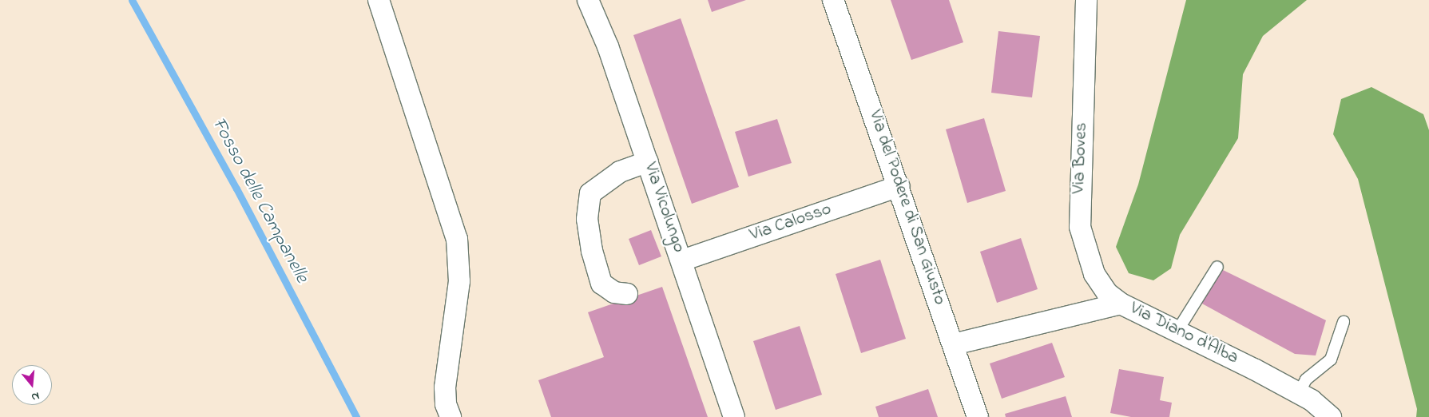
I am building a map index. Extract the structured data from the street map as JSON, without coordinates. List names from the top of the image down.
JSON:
{
  "streets": {
    "street": [
      "Via Boves",
      "Via Vicolungo",
      "Via del Podere di San Giusto",
      "Via Calosso",
      "Via Diano d'Alba"
    ]
  },
  "crossings": [
    ["Via Boves", "Via Diano d'Alba"],
    ["Via Vicolungo", "Via Calosso"],
    ["Via del Podere di San Giusto", "Via Calosso"],
    ["Via del Podere di San Giusto", "Via Diano d'Alba"]
  ],
  "water": ["Fosso delle Campanelle"],
  "north": "bottom"
}
